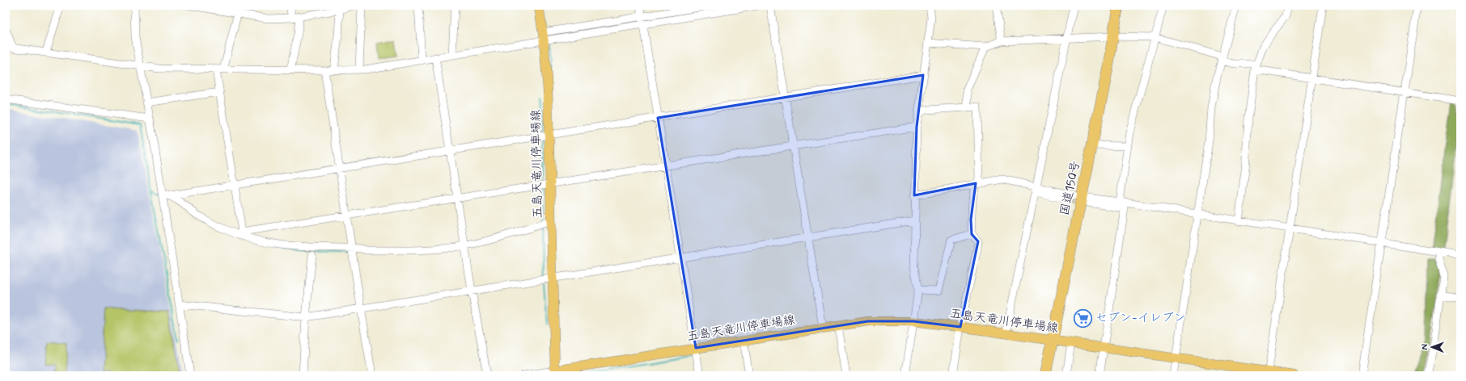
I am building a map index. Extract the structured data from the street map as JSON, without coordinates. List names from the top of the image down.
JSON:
{
  "streets": {
    "highway": ["国道150号"],
    "main road": ["五島天竜川停車場線"]
  },
  "crossings": [
    ["五島天竜川停車場線", "国道150号"]
  ],
  "places": {
    "supermarket": ["セブン-イレブン"]
  },
  "north": "left"
}
